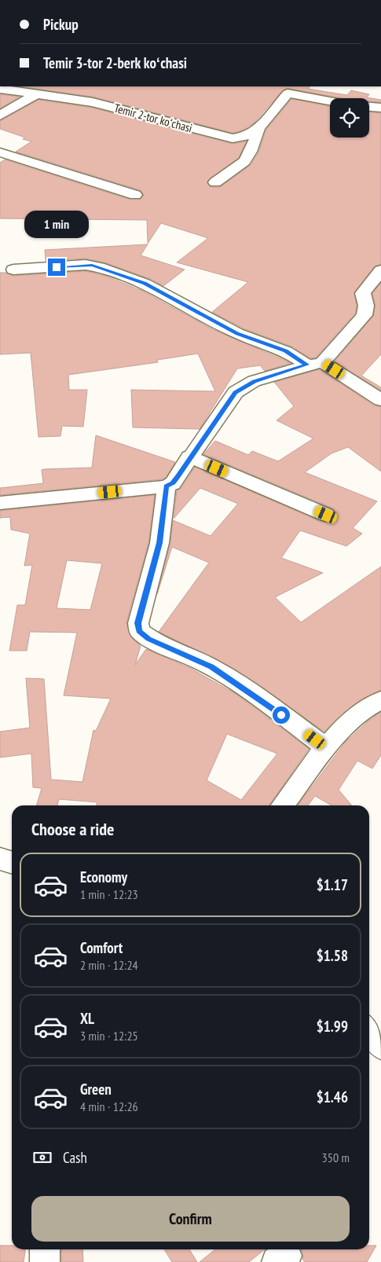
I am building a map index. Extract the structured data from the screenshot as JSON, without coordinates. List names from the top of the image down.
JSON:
{
  "streets": {
    "street": ["Temir 2-tor koʻchasi"]
  },
  "page": {
    "banner": ["Pickup", "Temir 3-tor 2-berk koʻchasi"],
    "bubble": "1 min",
    "heading": "Choose a ride",
    "list": [
      {
        "name": "Economy",
        "note": "1 min · 12:23",
        "value": "$1.17"
      },
      {
        "name": "Comfort",
        "note": "2 min · 12:24",
        "value": "$1.58"
      },
      {
        "name": "XL",
        "note": "3 min · 12:25",
        "value": "$1.99"
      },
      {
        "name": "Green",
        "note": "4 min · 12:26",
        "value": "$1.46"
      }
    ],
    "pay": ["Cash", "350 m"],
    "buttons": "Confirm"
  }
}
